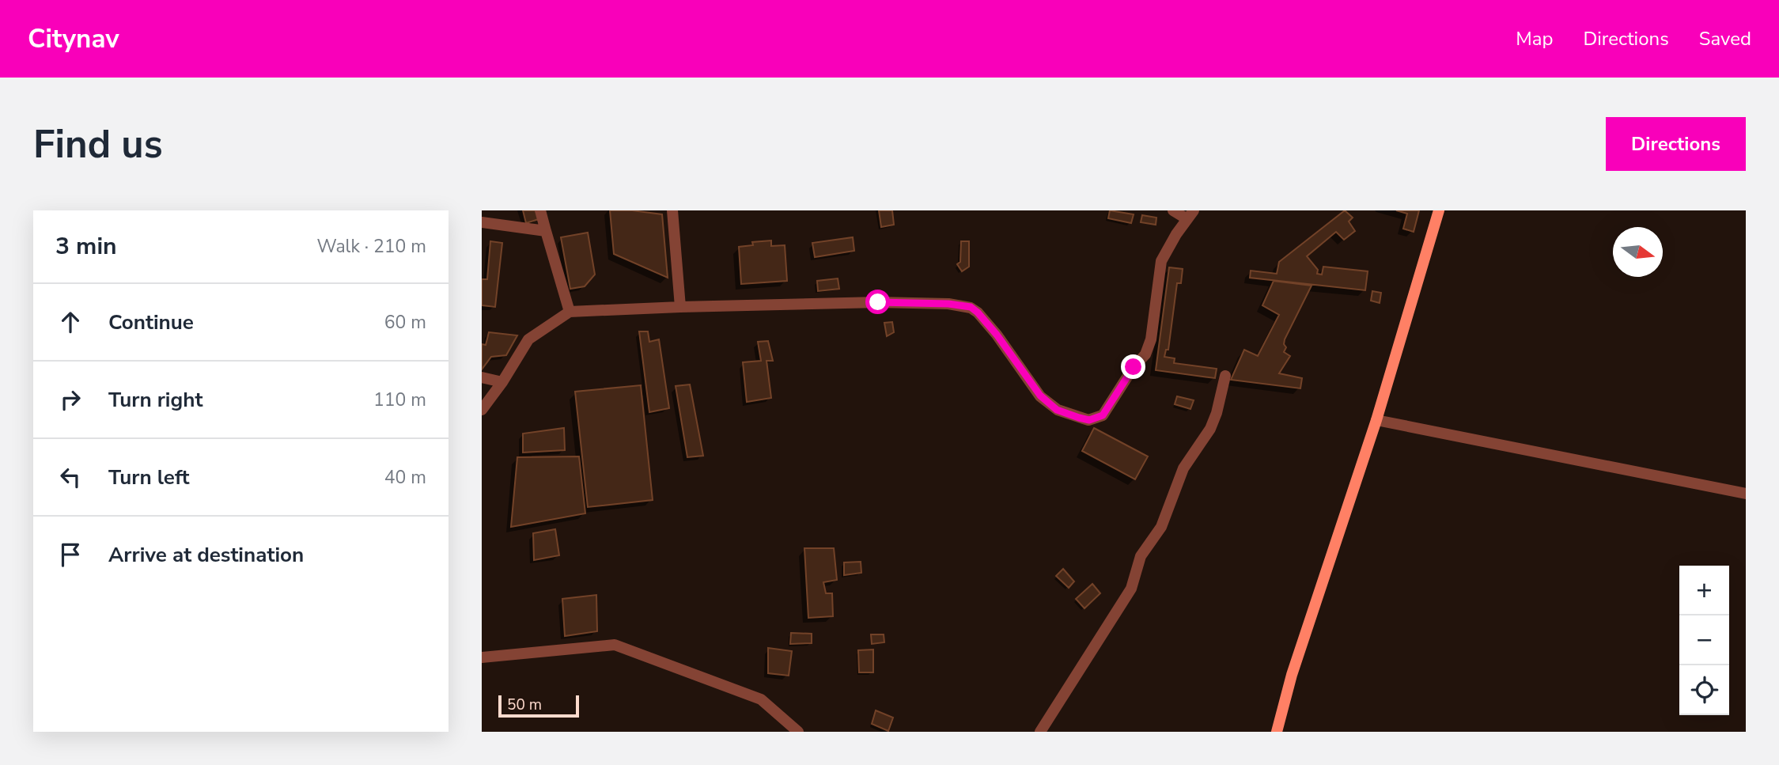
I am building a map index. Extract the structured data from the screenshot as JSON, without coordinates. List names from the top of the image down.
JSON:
{
  "scale_bar": "50 m",
  "north": "right",
  "page": {
    "header": "Citynav",
    "nav": ["Map", "Directions", "Saved"],
    "buttons": "Directions",
    "title": "Find us",
    "heading": ["3 min", "Walk · 210 m"],
    "list": [
      ["Continue", "60 m"],
      ["Turn right", "110 m"],
      ["Turn left", "40 m"],
      "Arrive at destination"
    ],
    "map_buttons": ["+", "−"],
    "scale": "50 m"
  }
}
